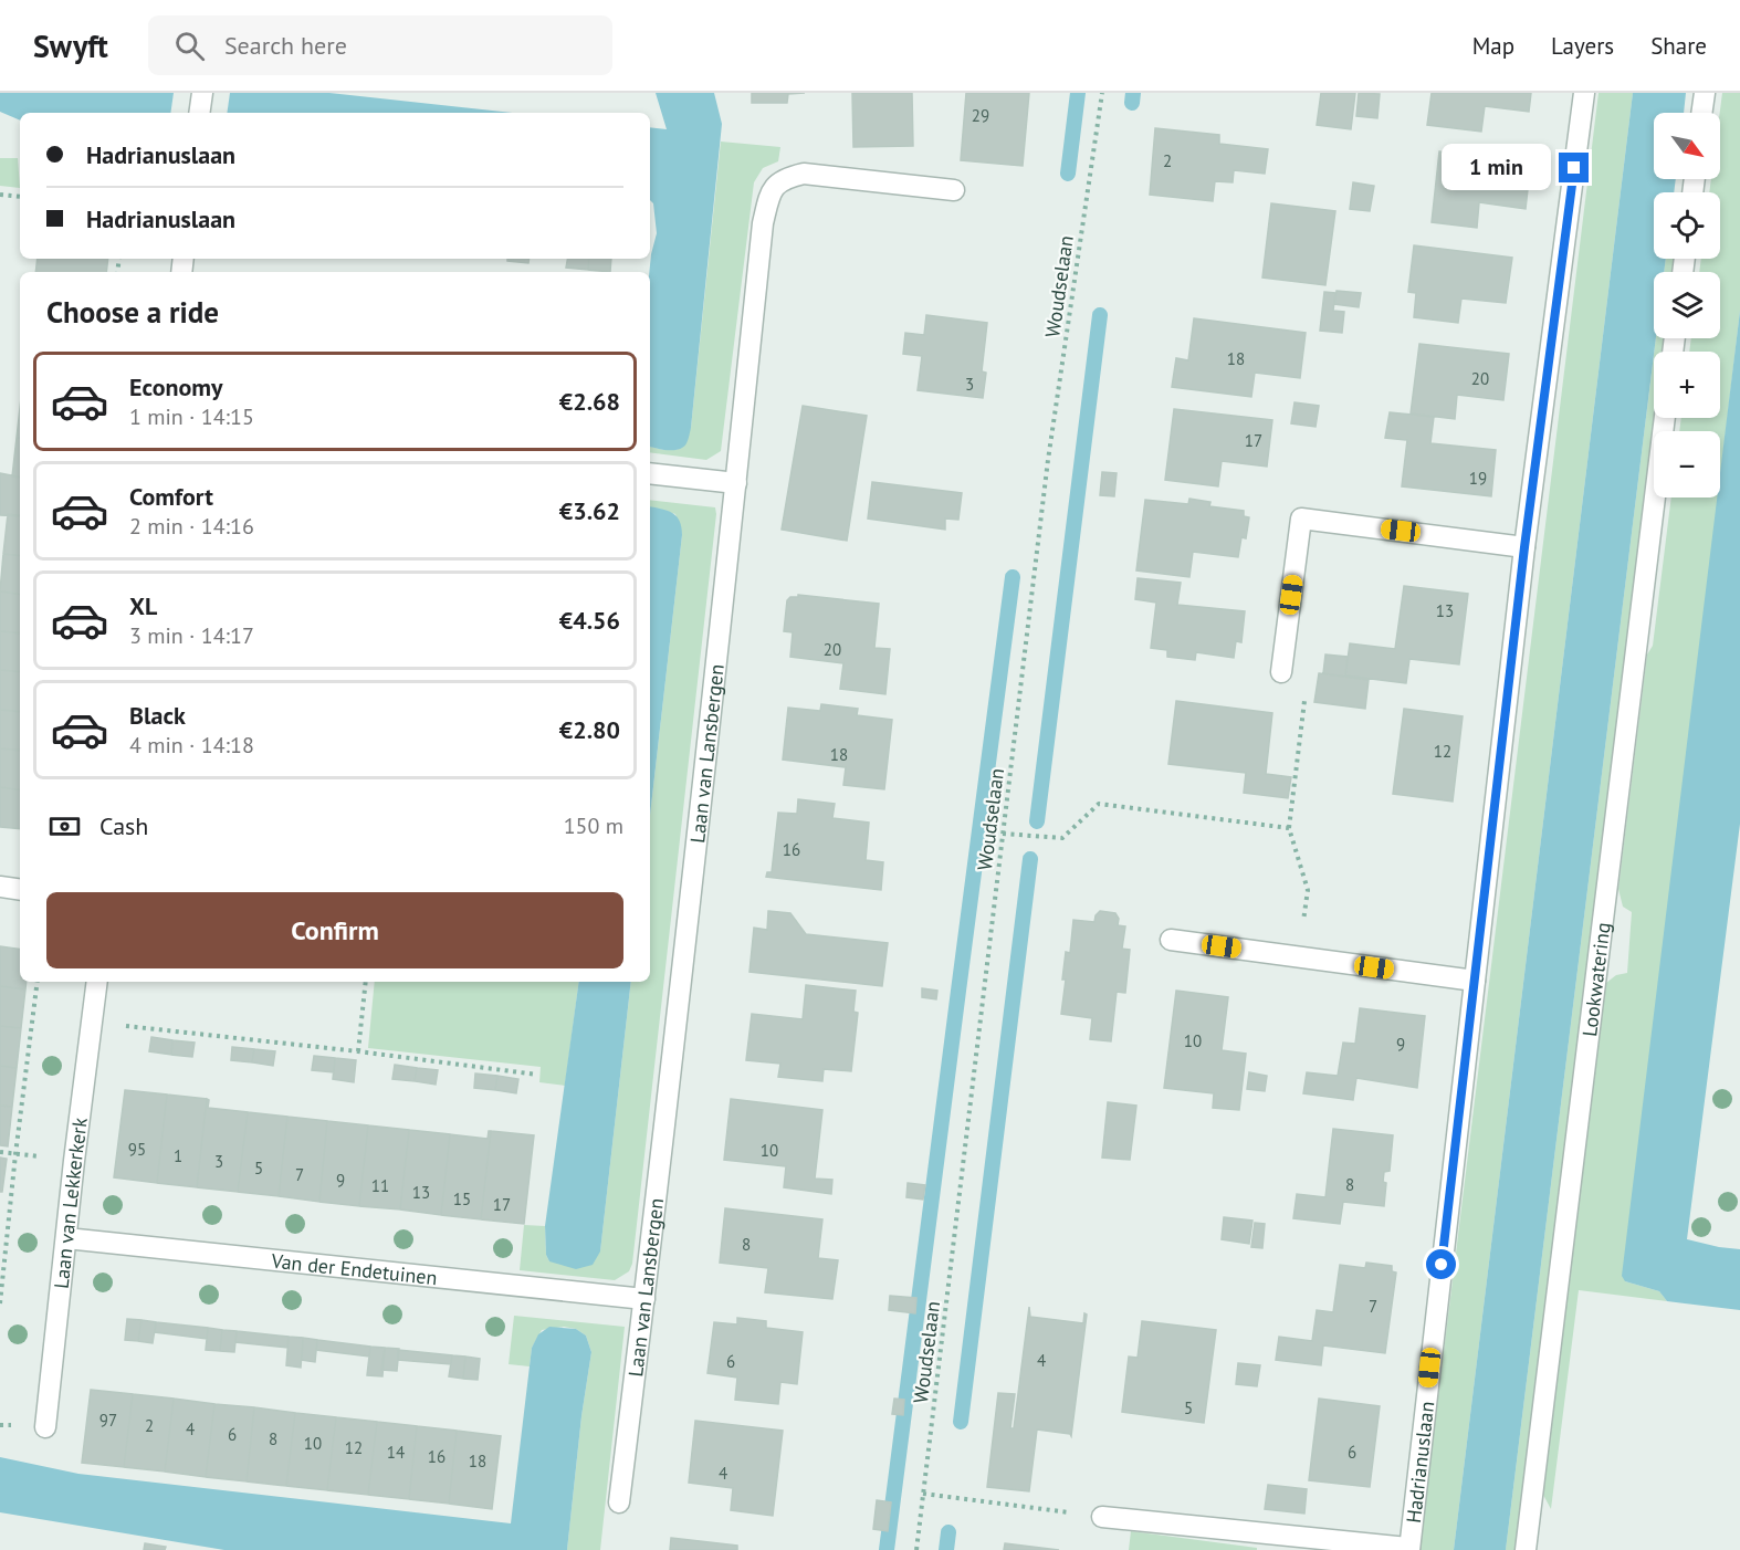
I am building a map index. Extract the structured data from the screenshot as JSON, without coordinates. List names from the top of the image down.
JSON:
{
  "streets": {
    "street": [
      "Laan van Lansbergen",
      "Lookwatering",
      "Laan van Lekkerkerk",
      "Van der Endetuinen",
      "Hadrianuslaan"
    ],
    "path": ["Woudselaan"]
  },
  "crossings": [
    ["Laan van Lansbergen", "Van der Endetuinen"],
    ["Laan van Lekkerkerk", "Van der Endetuinen"]
  ],
  "house_numbers": [
    "29",
    "2",
    "18",
    "20",
    "3",
    "17",
    "19",
    "13",
    "20",
    "12",
    "18",
    "16",
    "10",
    "9",
    "95",
    "10",
    "1",
    "3",
    "5",
    "7",
    "9",
    "8",
    "11",
    "13",
    "15",
    "17",
    "8",
    "7",
    "4",
    "6",
    "5",
    "97",
    "2",
    "4",
    "6",
    "8",
    "10",
    "12",
    "14",
    "6",
    "16",
    "18",
    "4"
  ],
  "north": "bottom right",
  "page": {
    "header": "Swyft",
    "search": "Search here",
    "nav": ["Map", "Layers", "Share"],
    "map_buttons": ["+", "−"],
    "banner": ["Hadrianuslaan", "Hadrianuslaan"],
    "bubble": "1 min",
    "heading": "Choose a ride",
    "list": [
      {
        "name": "Economy",
        "note": "1 min · 14:15",
        "value": "€2.68"
      },
      {
        "name": "Comfort",
        "note": "2 min · 14:16",
        "value": "€3.62"
      },
      {
        "name": "XL",
        "note": "3 min · 14:17",
        "value": "€4.56"
      },
      {
        "name": "Black",
        "note": "4 min · 14:18",
        "value": "€2.80"
      }
    ],
    "pay": ["Cash", "150 m"],
    "buttons": "Confirm"
  }
}
